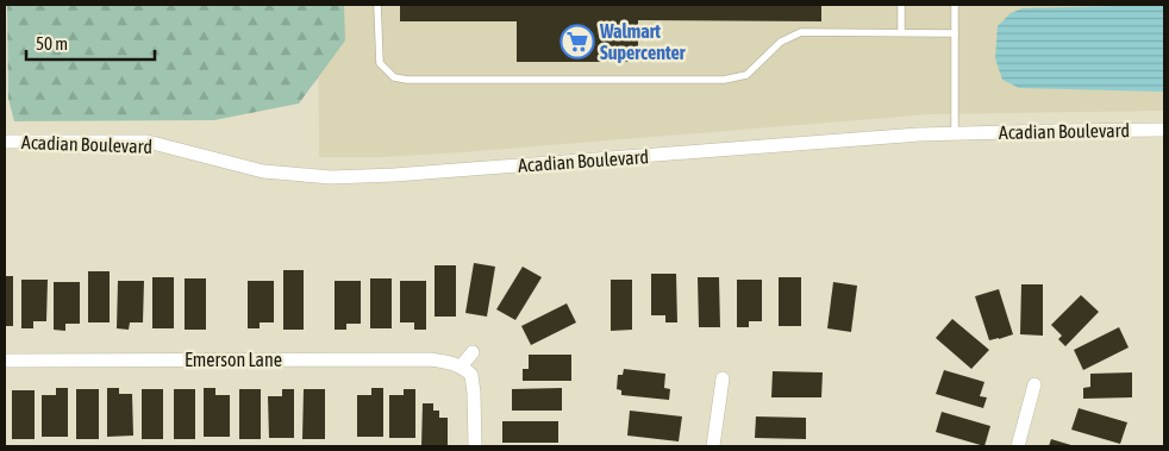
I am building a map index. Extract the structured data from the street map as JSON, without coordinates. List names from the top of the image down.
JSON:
{
  "streets": {
    "street": ["Acadian Boulevard", "Emerson Lane"]
  },
  "places": {
    "supermarket": ["Walmart Supercenter"]
  },
  "scale_bar": "50 m"
}
